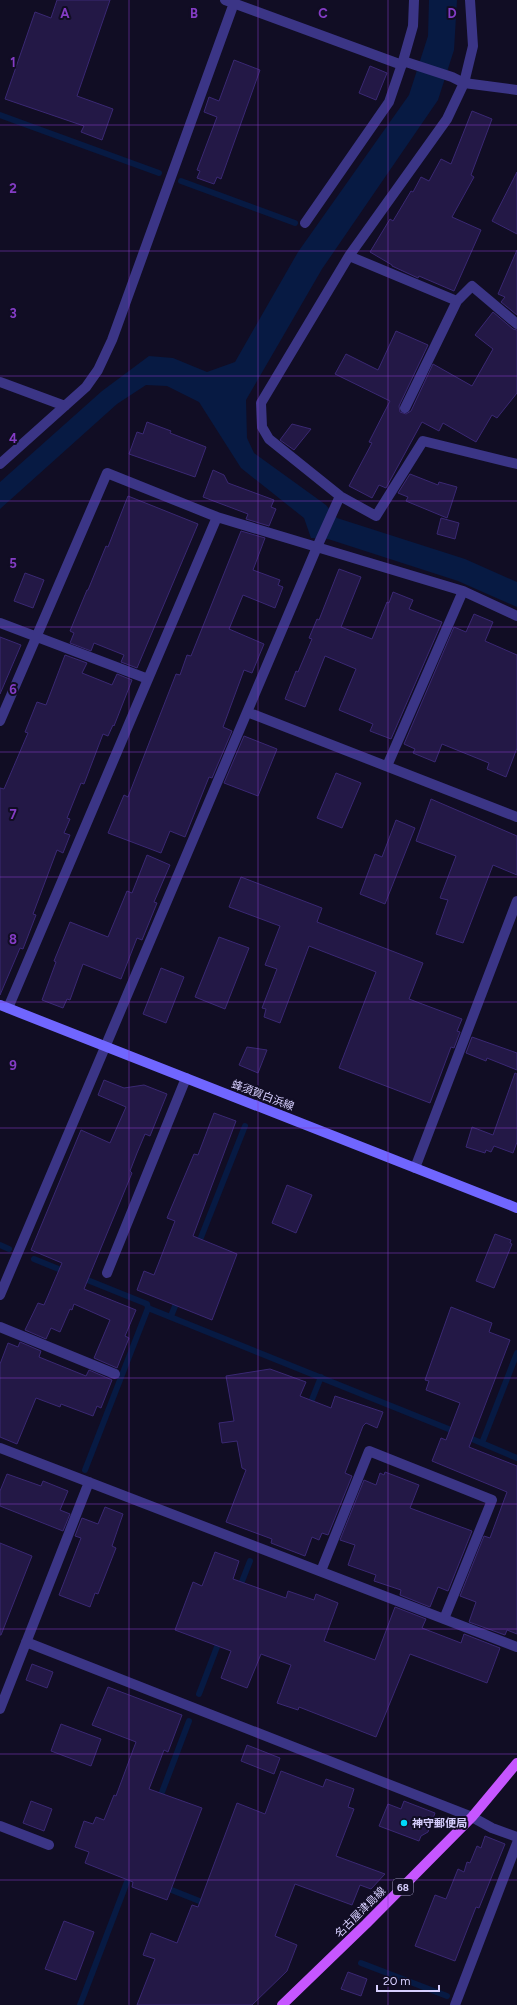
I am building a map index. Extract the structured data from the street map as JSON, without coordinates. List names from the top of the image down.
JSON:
{
  "streets": {
    "main road": ["蜂須賀白浜線", "68", "名古屋津島線"]
  },
  "places": ["神守郵便局"],
  "scale_bar": "20 m",
  "grid": {
    "columns": [
      "A",
      "B",
      "C",
      "D"
    ],
    "rows": [
      "1",
      "2",
      "3",
      "4",
      "5",
      "6",
      "7",
      "8",
      "9"
    ]
  }
}
